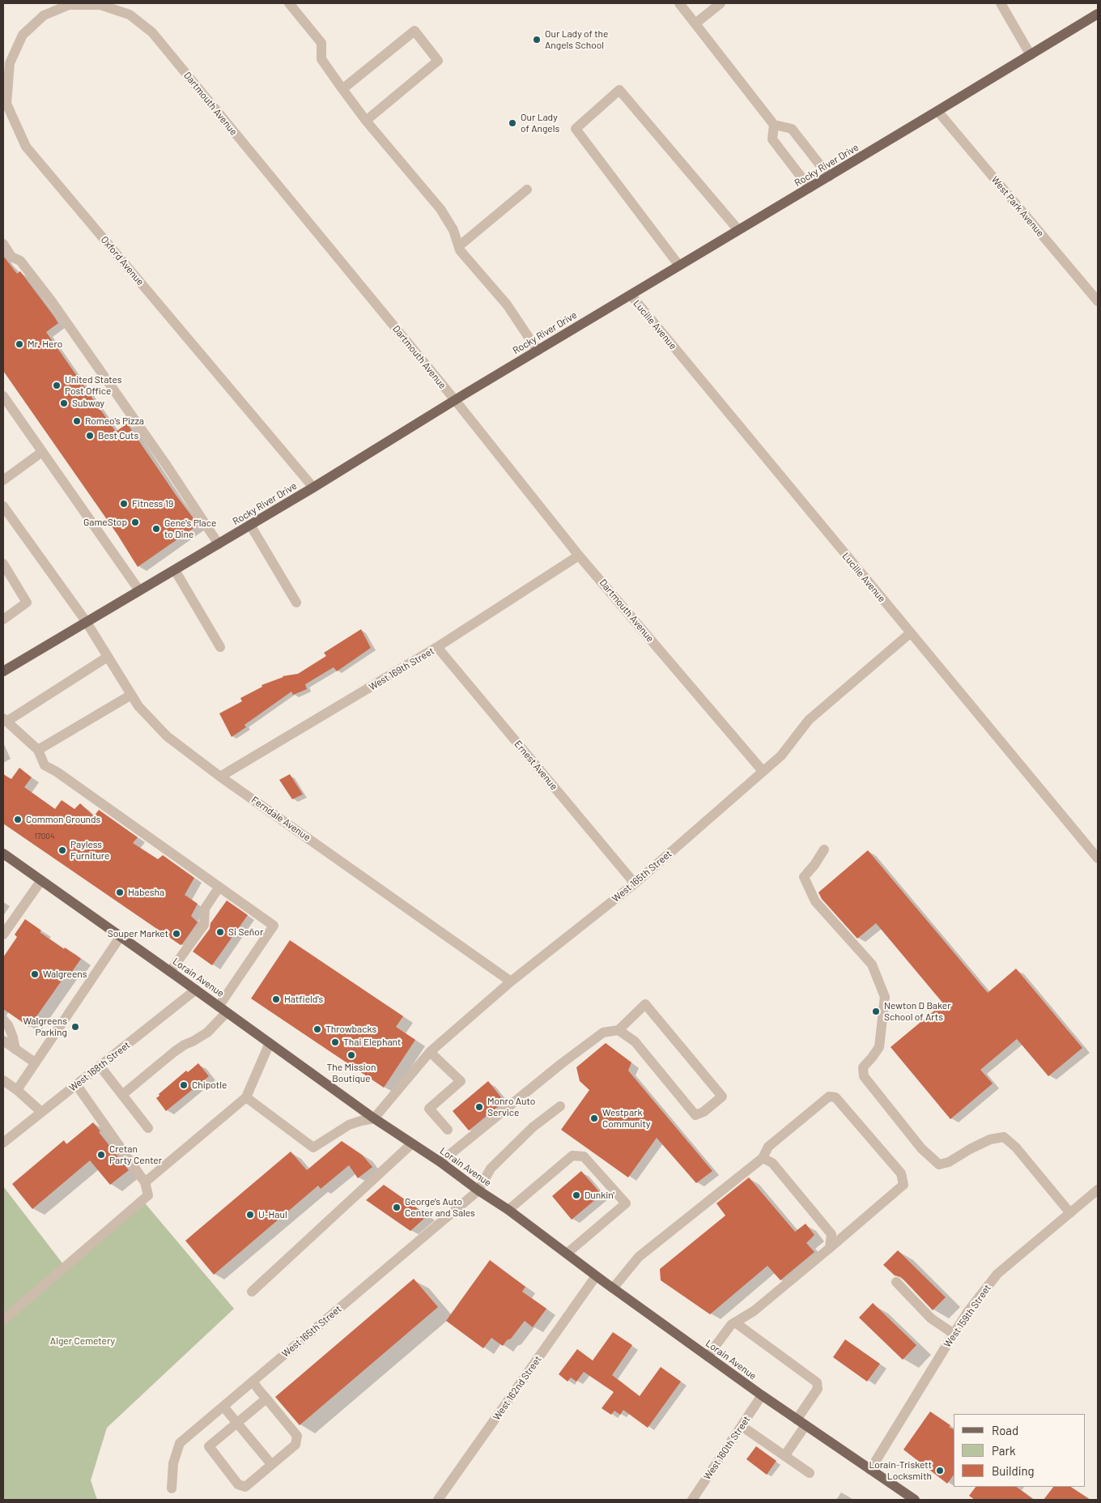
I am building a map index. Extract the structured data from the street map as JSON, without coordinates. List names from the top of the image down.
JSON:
{
  "streets": {
    "main road": ["Rocky River Drive", "Lorain Avenue"],
    "street": [
      "Dartmouth Avenue",
      "West Park Avenue",
      "Oxford Avenue",
      "Lucille Avenue",
      "West 169th Street",
      "Ernest Avenue",
      "Ferndale Avenue",
      "West 165th Street",
      "West 168th Street",
      "West 159th Street",
      "West 162nd Street",
      "West 160th Street"
    ]
  },
  "crossings": [
    ["Dartmouth Avenue", "Rocky River Drive"],
    ["Dartmouth Avenue", "Oxford Avenue"],
    ["Dartmouth Avenue", "West 169th Street"],
    ["Dartmouth Avenue", "West 165th Street"],
    ["Rocky River Drive", "West Park Avenue"],
    ["Rocky River Drive", "Oxford Avenue"],
    ["Rocky River Drive", "Lucille Avenue"],
    ["Rocky River Drive", "Ferndale Avenue"],
    ["Lucille Avenue", "West 165th Street"],
    ["West 169th Street", "Ernest Avenue"],
    ["West 169th Street", "Ferndale Avenue"],
    ["Ernest Avenue", "West 165th Street"],
    ["Ferndale Avenue", "West 165th Street"],
    ["West 165th Street", "Lorain Avenue"],
    ["Lorain Avenue", "West 168th Street"],
    ["Lorain Avenue", "West 159th Street"],
    ["Lorain Avenue", "West 162nd Street"],
    ["Lorain Avenue", "West 160th Street"]
  ],
  "parks": ["Alger Cemetery"],
  "places": [
    "Our Lady of the Angels School",
    "Our Lady of Angels",
    "Mr. Hero",
    "United States Post Office",
    "Subway",
    "Romeo's Pizza",
    "Best Cuts",
    "Fitness 19",
    "GameStop",
    "Gene's Place to Dine",
    "Common Grounds",
    "Payless Furniture",
    "Habesha",
    "Si Señor",
    "Souper Market",
    "Walgreens",
    "Hatfield's",
    "Newton D Baker School of Arts",
    "Walgreens Parking",
    "Throwbacks",
    "Thai Elephant",
    "The Mission Boutique",
    "Chipotle",
    "Monro Auto Service",
    "Westpark Community",
    "Cretan Party Center",
    "Dunkin'",
    "George's Auto Center and Sales",
    "U-Haul",
    "Lorain-Triskett Locksmith"
  ],
  "house_numbers": ["17004"],
  "legend": ["Road", "Park", "Building"]
}
